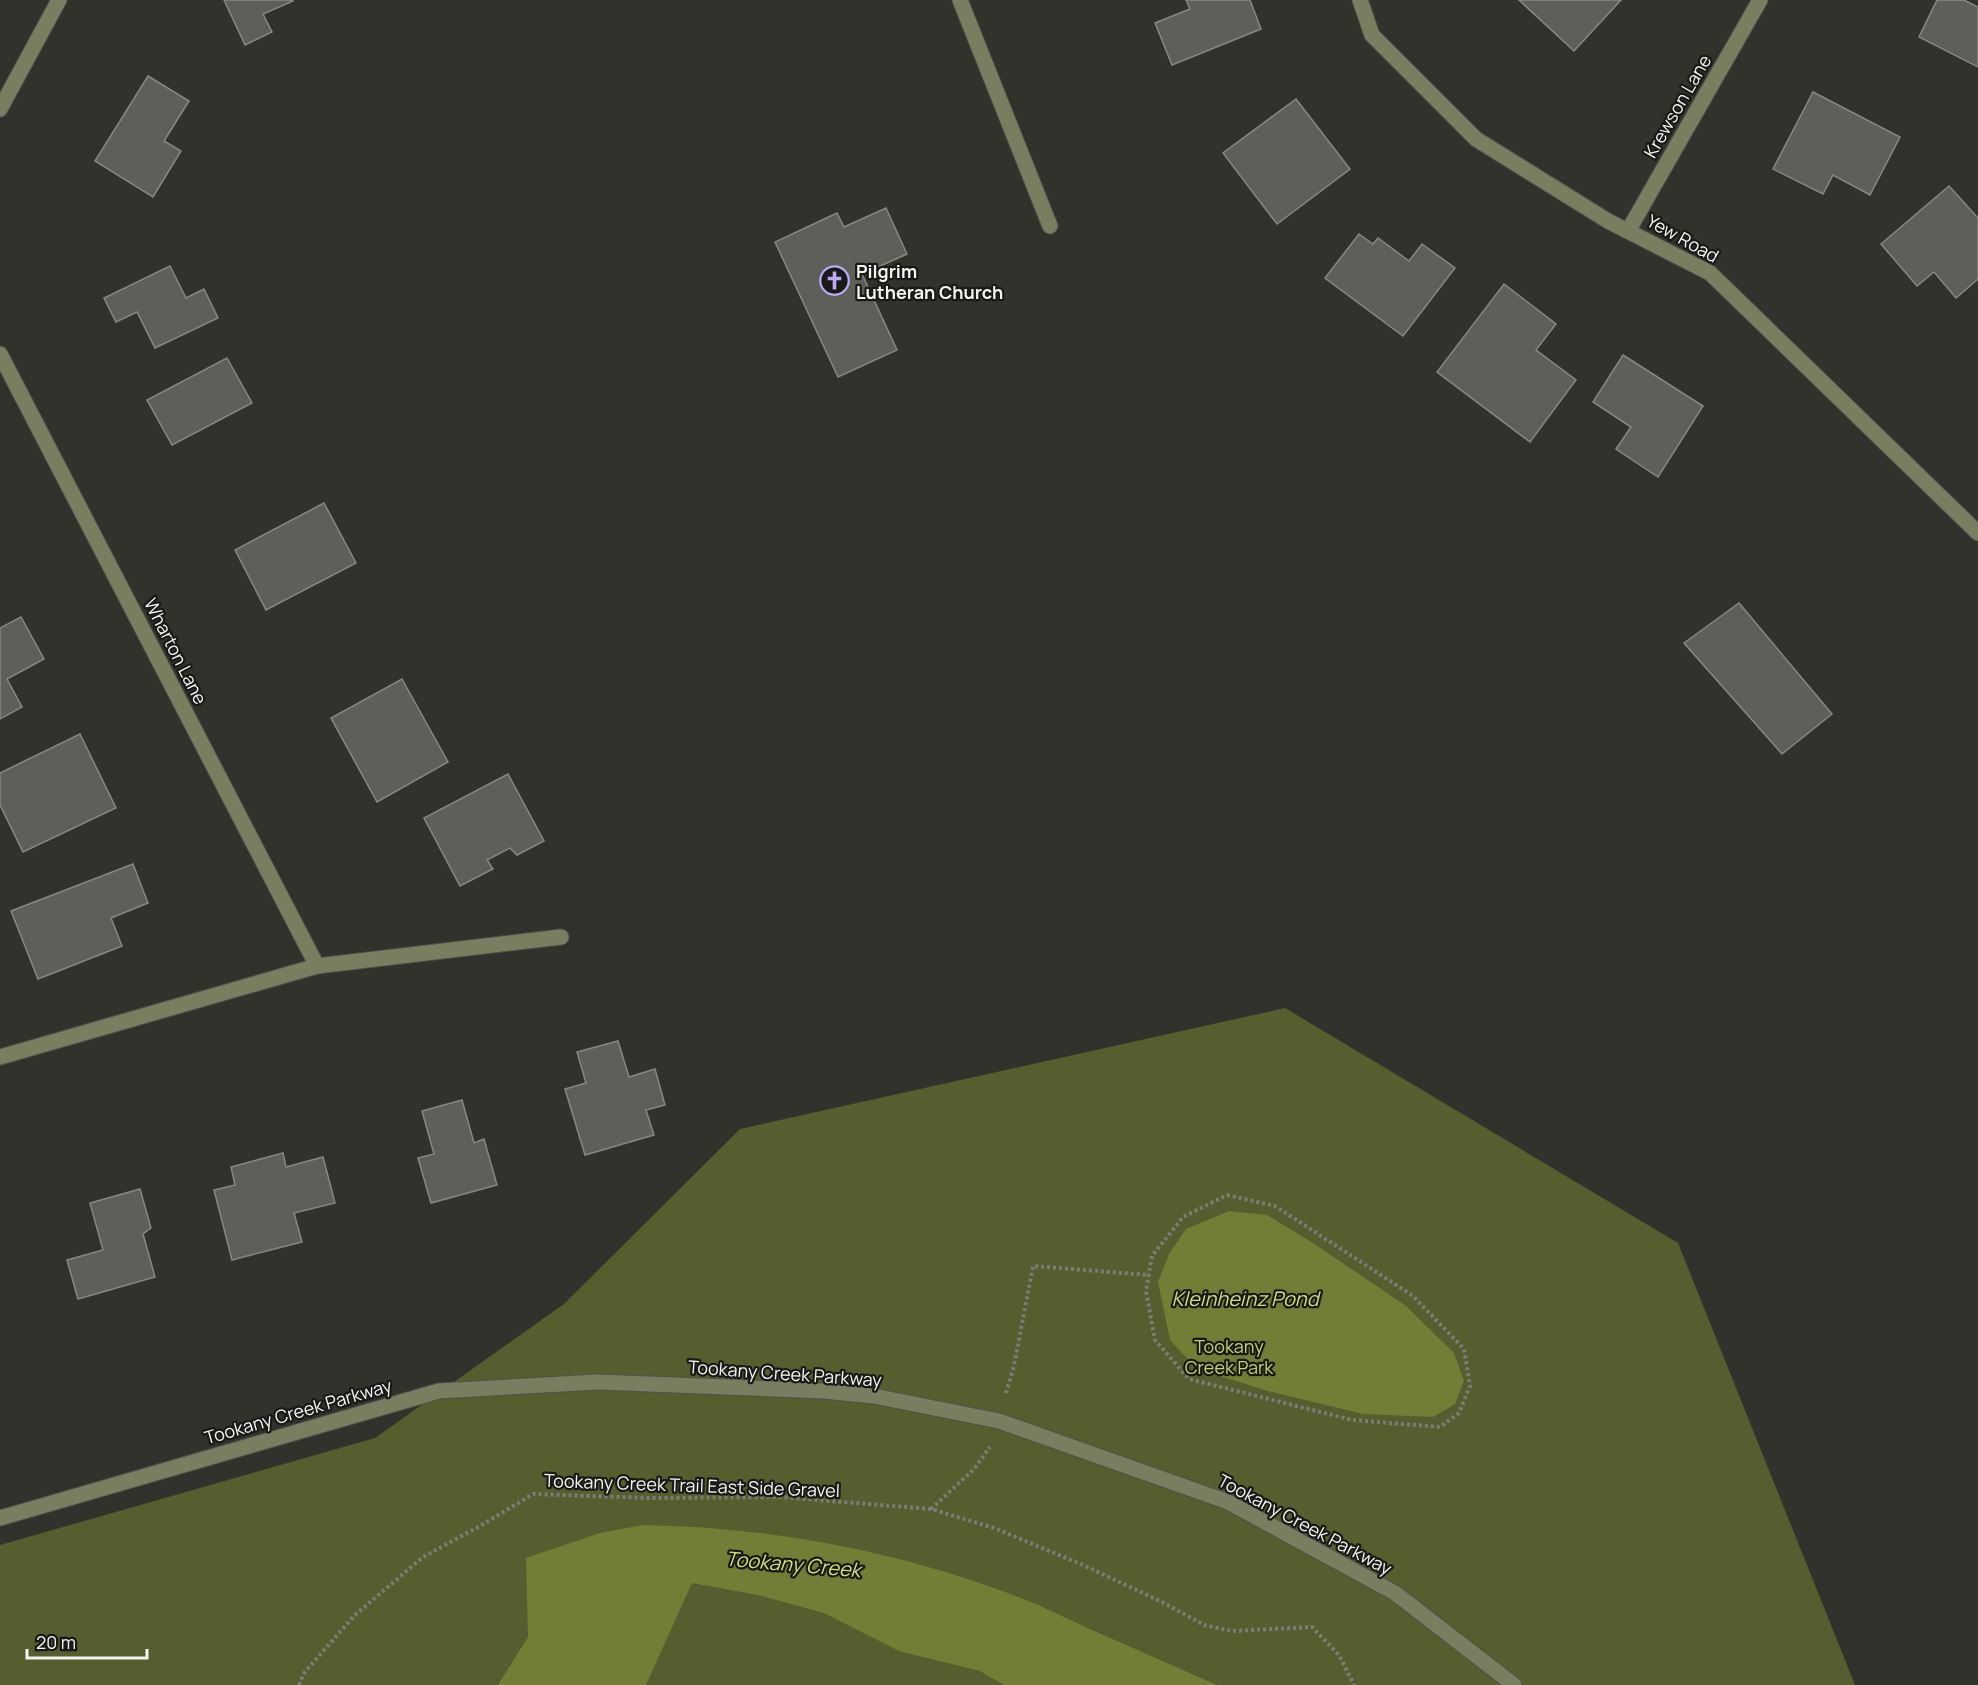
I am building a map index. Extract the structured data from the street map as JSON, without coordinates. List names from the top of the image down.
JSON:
{
  "streets": {
    "street": [
      "Krewson Lane",
      "Yew Road",
      "Wharton Lane",
      "Tookany Creek Parkway"
    ],
    "path": ["Tookany Creek Trail East Side Gravel"]
  },
  "crossings": [
    ["Krewson Lane", "Yew Road"]
  ],
  "water": ["Kleinheinz Pond", "Tookany Creek"],
  "parks": ["Tookany Creek Park"],
  "places": {
    "church": ["Pilgrim Lutheran Church"]
  },
  "scale_bar": "20 m"
}
